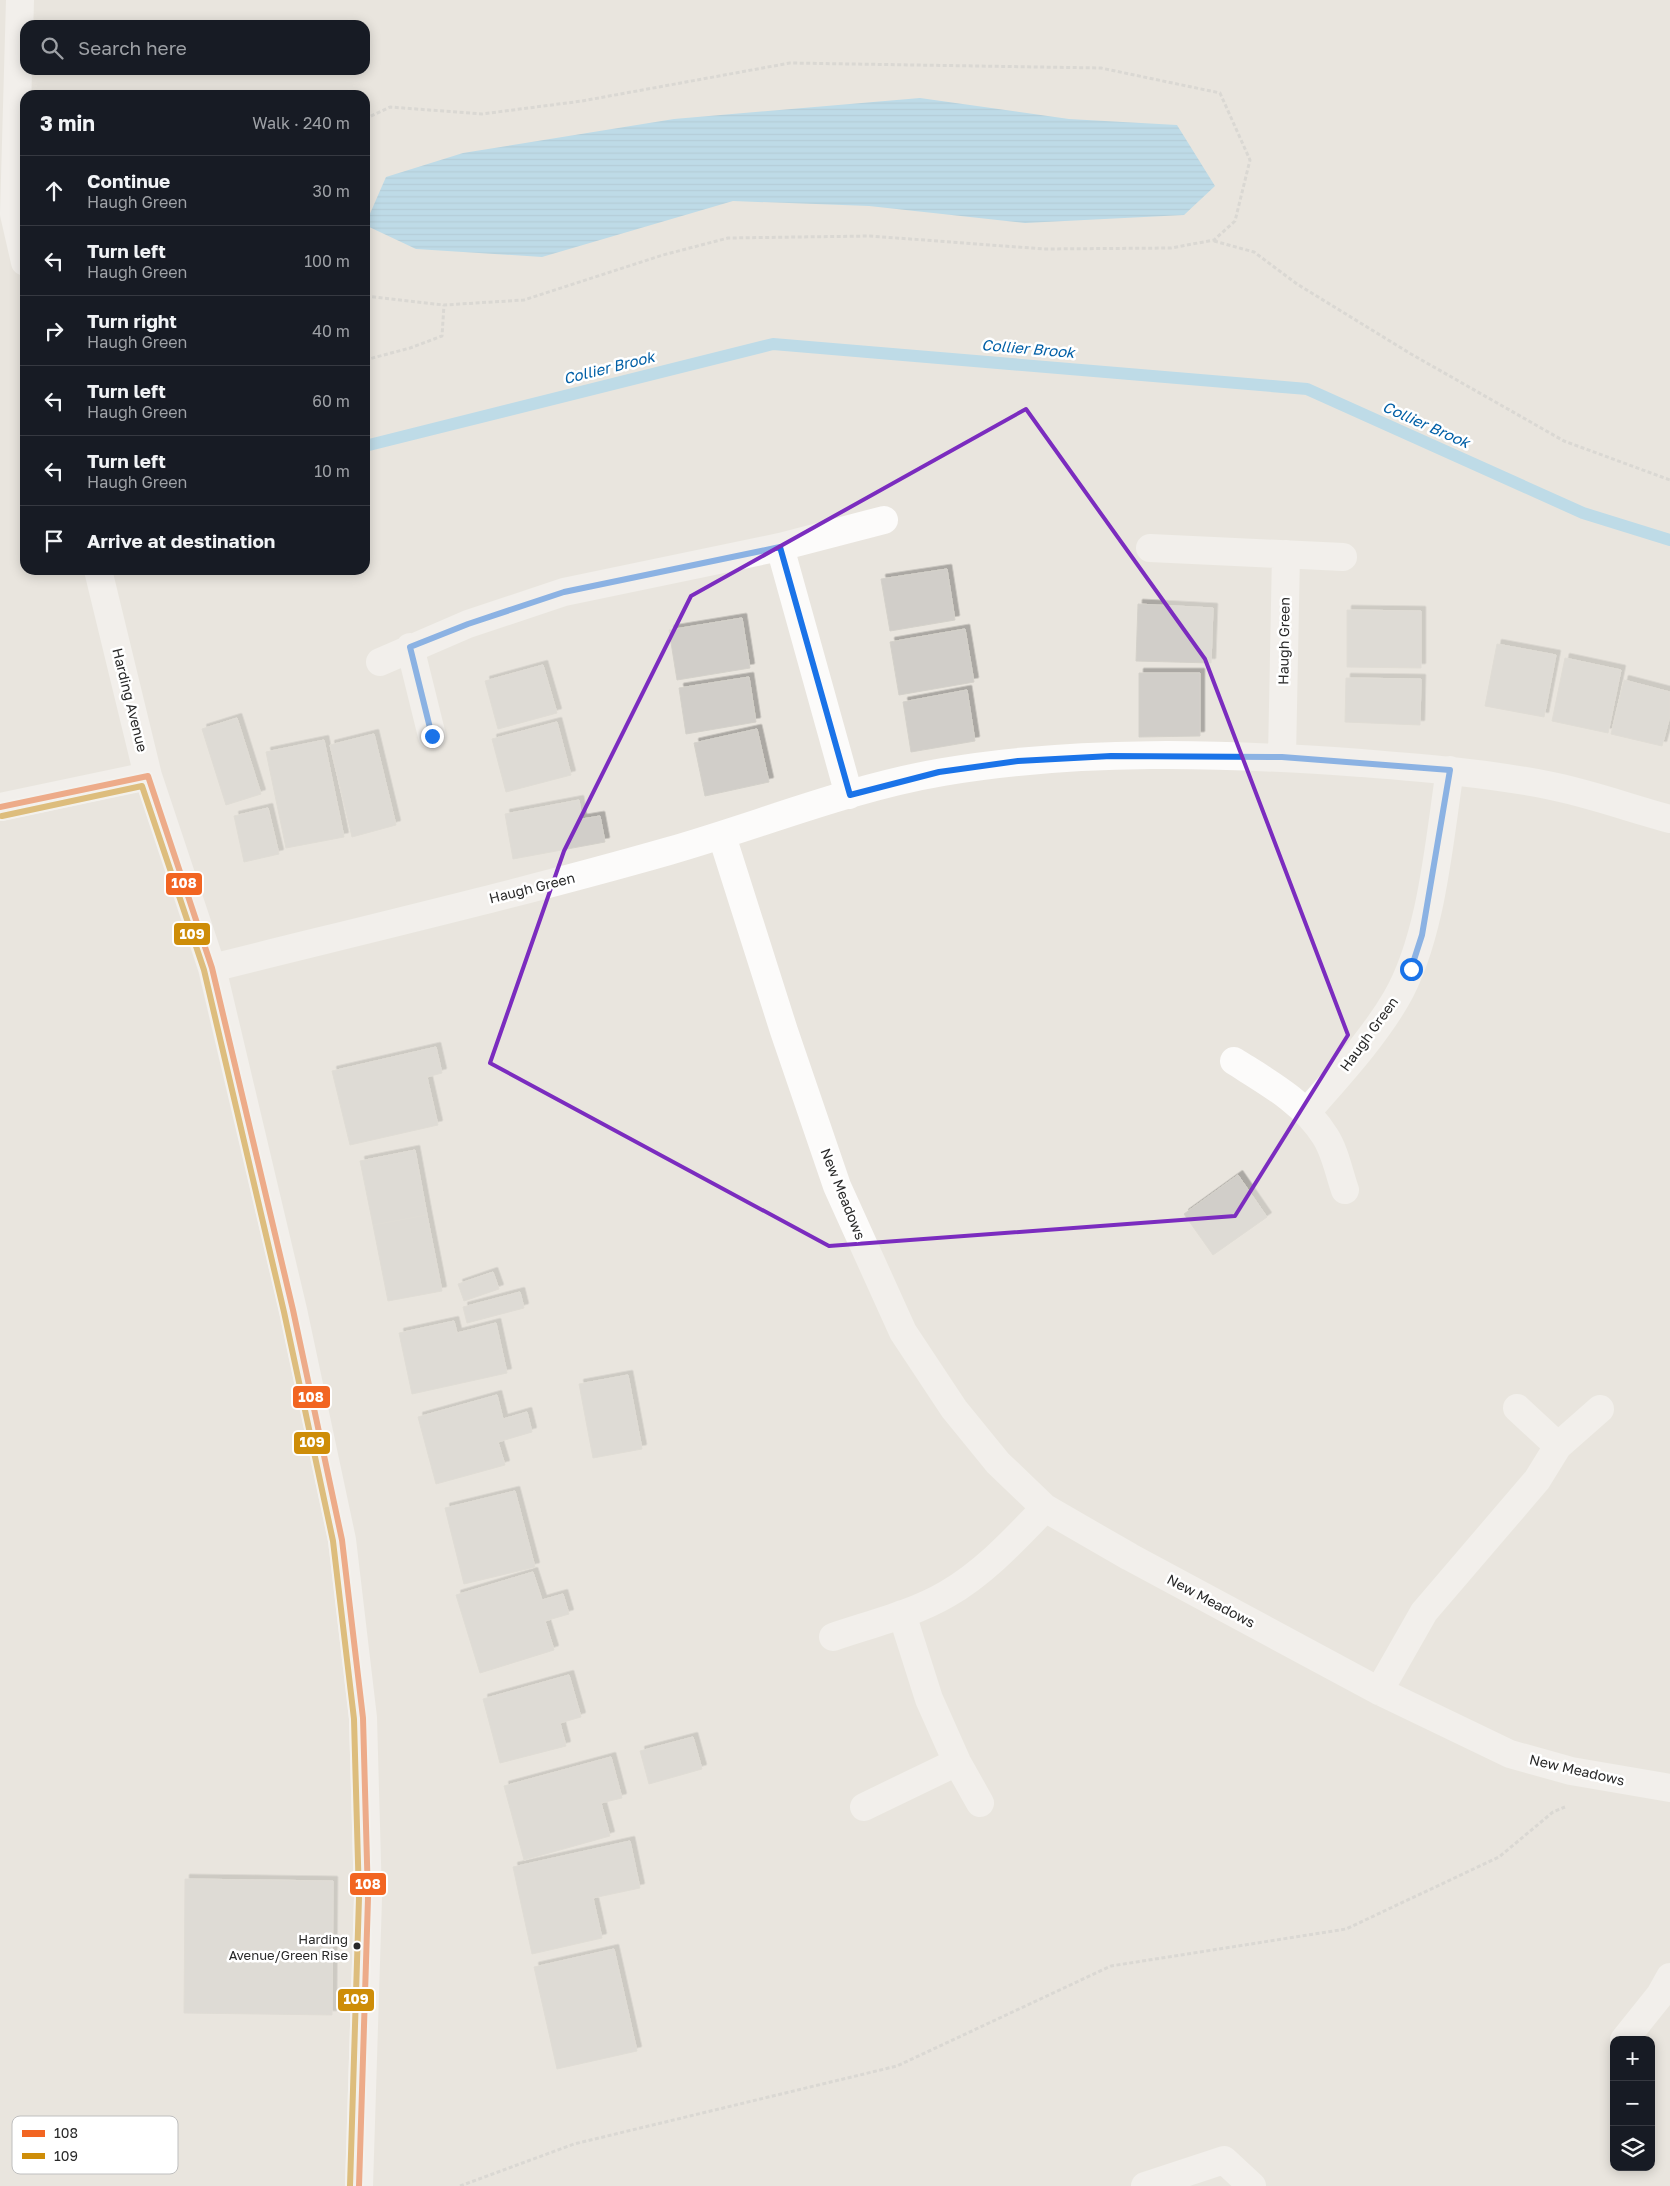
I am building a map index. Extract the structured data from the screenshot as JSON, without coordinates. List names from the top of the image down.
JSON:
{
  "streets": {
    "street": ["Haugh Green", "Harding Avenue", "New Meadows"]
  },
  "crossings": [
    ["Haugh Green", "Harding Avenue"],
    ["Haugh Green", "New Meadows"]
  ],
  "water": ["Collier Brook"],
  "places": ["Harding Avenue/Green Rise"],
  "lines": ["transit line 108", "transit line 109"],
  "legend": ["108", "109"],
  "page": {
    "search": "Search here",
    "heading": ["3 min", "Walk · 240 m"],
    "list": [
      ["Continue", "Haugh Green", "30 m"],
      ["Turn left", "Haugh Green", "100 m"],
      ["Turn right", "Haugh Green", "40 m"],
      ["Turn left", "Haugh Green", "60 m"],
      ["Turn left", "Haugh Green", "10 m"],
      "Arrive at destination"
    ],
    "map_buttons": ["+", "−"]
  }
}
